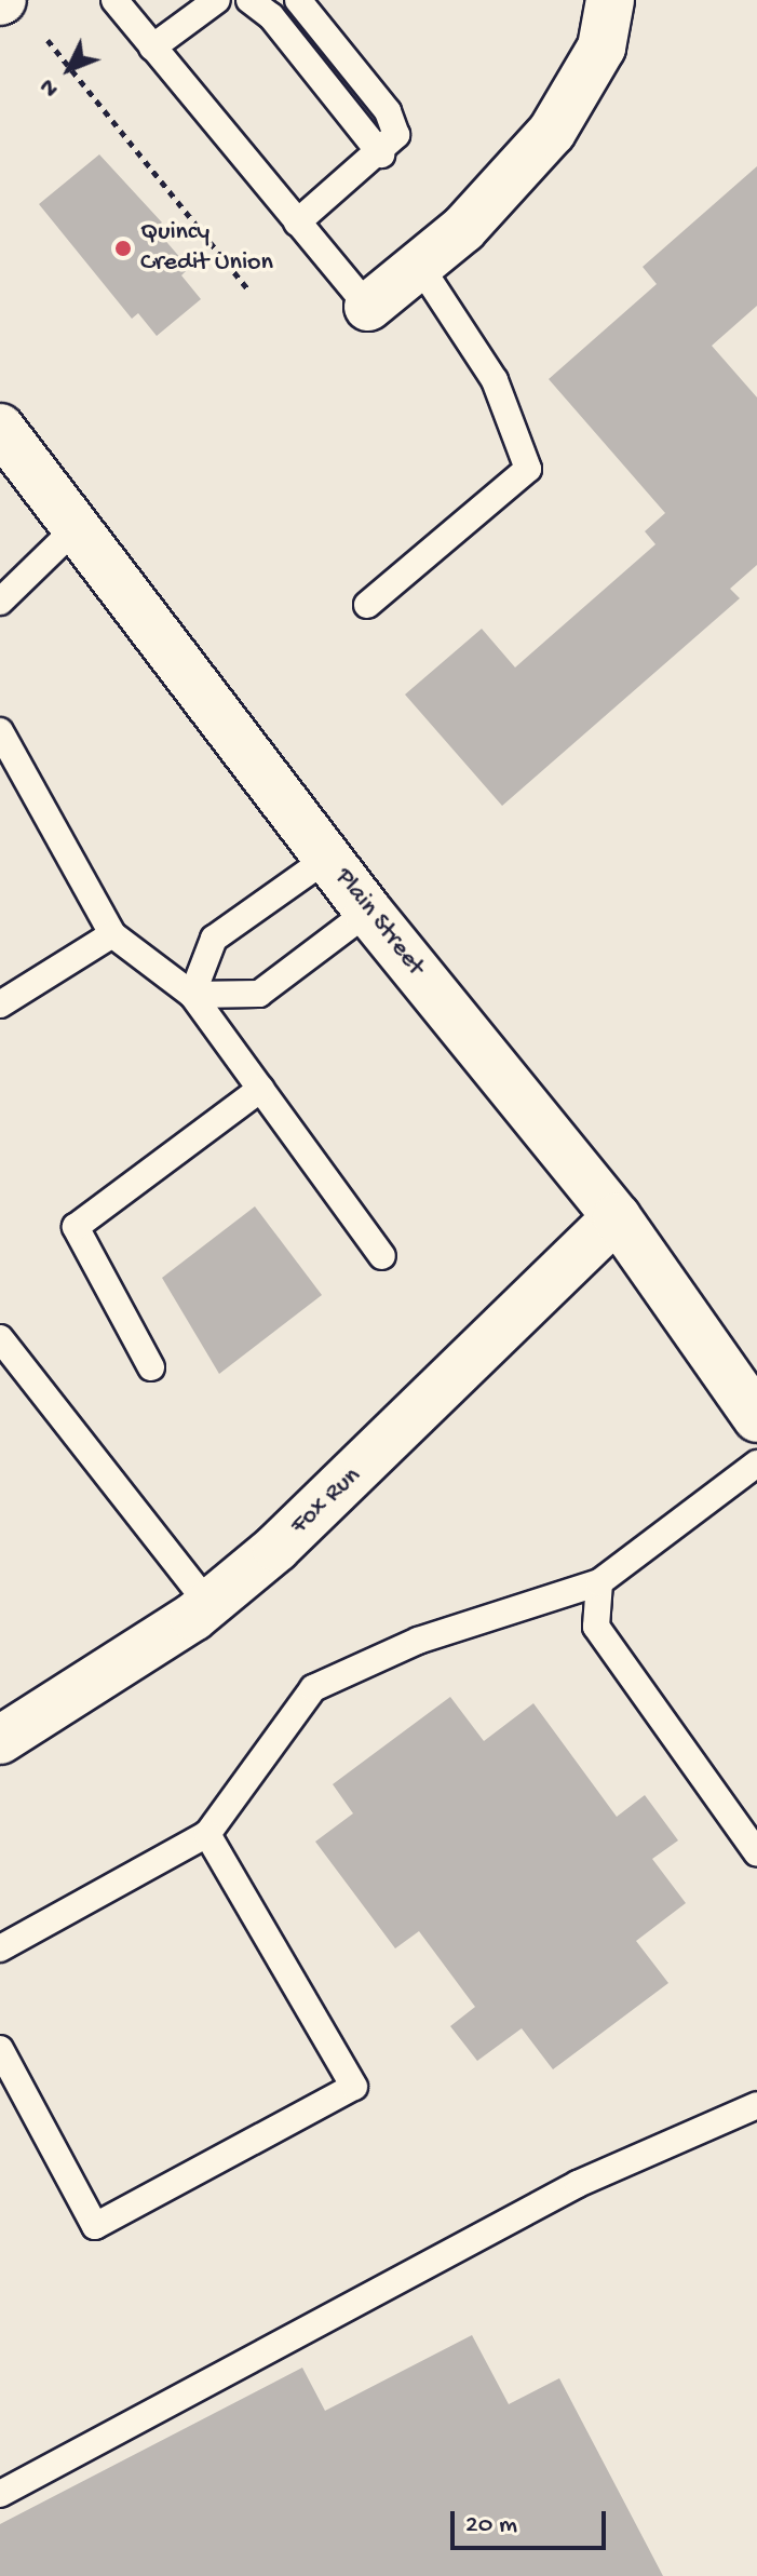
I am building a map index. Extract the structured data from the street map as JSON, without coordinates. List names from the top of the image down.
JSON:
{
  "streets": {
    "main road": ["Plain Street", "Fox Run"]
  },
  "crossings": [
    ["Plain Street", "Fox Run"]
  ],
  "places": ["Quincy Credit Union"],
  "scale_bar": "20 m",
  "north": "bottom left"
}
